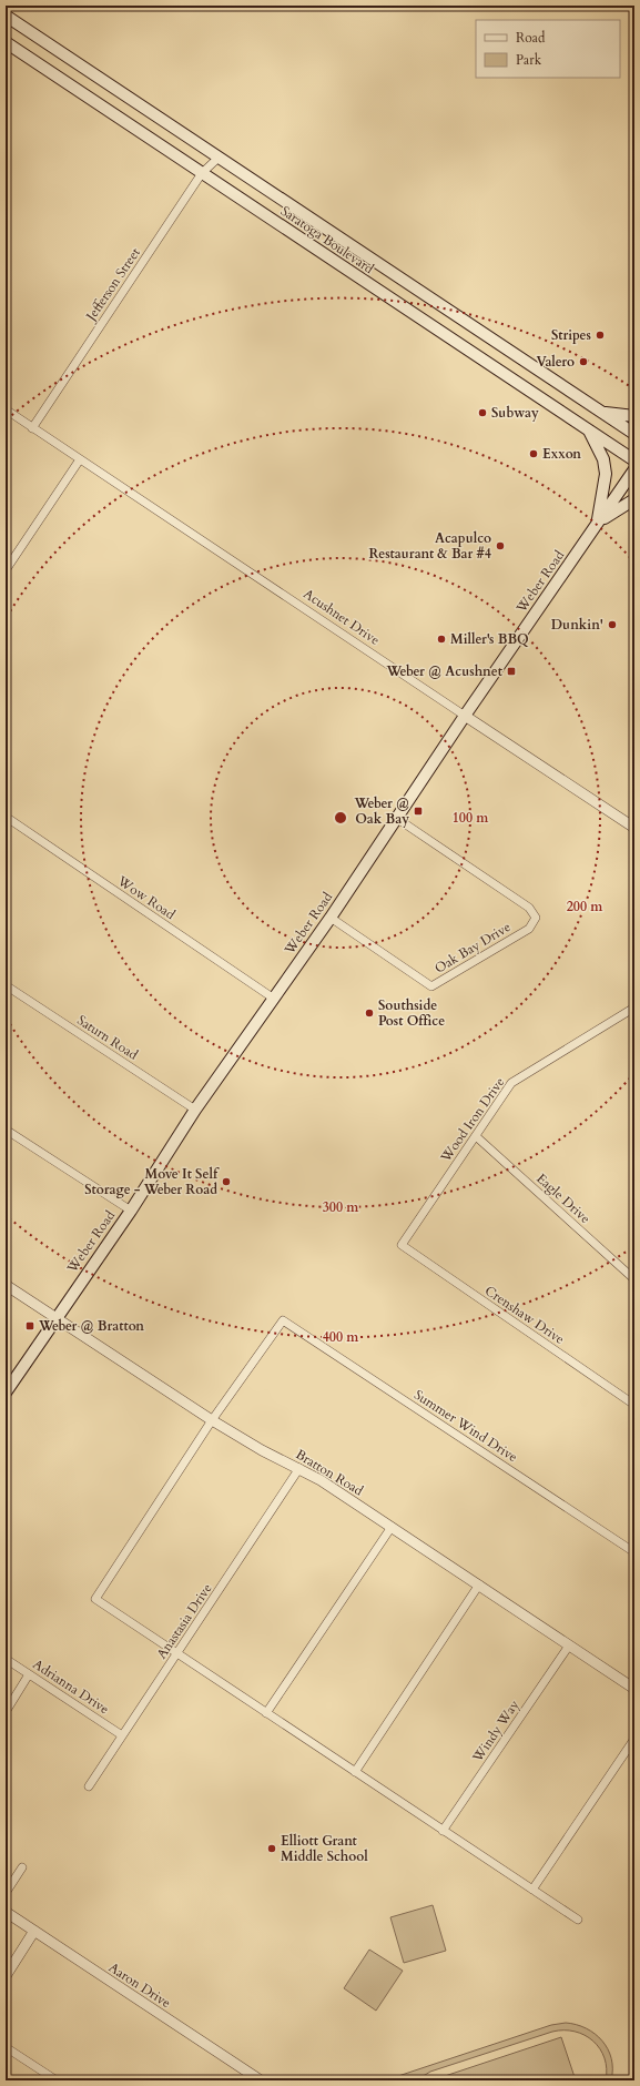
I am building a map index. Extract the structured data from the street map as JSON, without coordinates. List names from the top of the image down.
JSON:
{
  "streets": {
    "main road": ["Saratoga Boulevard", "Weber Road"],
    "street": [
      "Jefferson Street",
      "Acushnet Drive",
      "Wow Road",
      "Oak Bay Drive",
      "Saturn Road",
      "Wood Iron Drive",
      "Eagle Drive",
      "Crenshaw Drive",
      "Summer Wind Drive",
      "Bratton Road",
      "Anastasia Drive",
      "Adrianna Drive",
      "Windy Way",
      "Aaron Drive"
    ]
  },
  "crossings": [
    ["Saratoga Boulevard", "Jefferson Street"],
    ["Jefferson Street", "Acushnet Drive"],
    ["Weber Road", "Acushnet Drive"],
    ["Weber Road", "Wow Road"],
    ["Weber Road", "Oak Bay Drive"],
    ["Weber Road", "Saturn Road"],
    ["Weber Road", "Bratton Road"],
    ["Wood Iron Drive", "Eagle Drive"],
    ["Wood Iron Drive", "Crenshaw Drive"],
    ["Summer Wind Drive", "Bratton Road"],
    ["Bratton Road", "Anastasia Drive"],
    ["Bratton Road", "Windy Way"],
    ["Anastasia Drive", "Adrianna Drive"]
  ],
  "places": {
    "other": [
      "Stripes",
      "Valero",
      "Subway",
      "Exxon",
      "Acapulco Restaurant & Bar #4",
      "Dunkin'",
      "Miller's BBQ",
      "Southside Post Office",
      "Move It Self Storage - Weber Road",
      "Elliott Grant Middle School"
    ],
    "transit": ["Weber @ Acushnet", "Weber @ Oak Bay", "Weber @ Bratton"]
  },
  "legend": ["Road", "Park"],
  "rings": [
    "100 m",
    "200 m",
    "300 m",
    "400 m"
  ]
}
